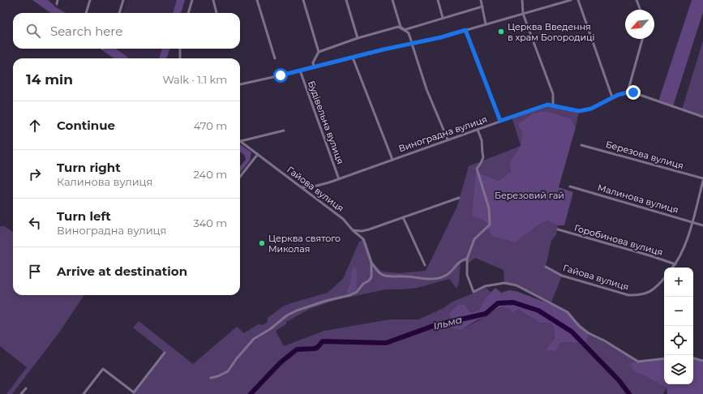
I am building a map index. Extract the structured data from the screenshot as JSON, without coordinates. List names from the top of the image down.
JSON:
{
  "streets": {
    "street": [
      "Будівельна вулиця",
      "Виноградна вулиця",
      "Березова вулиця",
      "Гайова вулиця",
      "Малинова вулиця",
      "Горобинова вулиця"
    ]
  },
  "crossings": [
    ["Будівельна вулиця", "Виноградна вулиця"],
    ["Виноградна вулиця", "Гайова вулиця"]
  ],
  "water": ["Ільма"],
  "parks": ["Березовий гай"],
  "places": ["Церква Введення в храм Богородиці", "Церква святого Миколая"],
  "north": "bottom left",
  "page": {
    "search": "Search here",
    "heading": ["14 min", "Walk · 1.1 km"],
    "list": [
      ["Continue", "470 m"],
      ["Turn right", "Калинова вулиця", "240 m"],
      ["Turn left", "Виноградна вулиця", "340 m"],
      "Arrive at destination"
    ],
    "map_buttons": ["+", "−"]
  }
}
